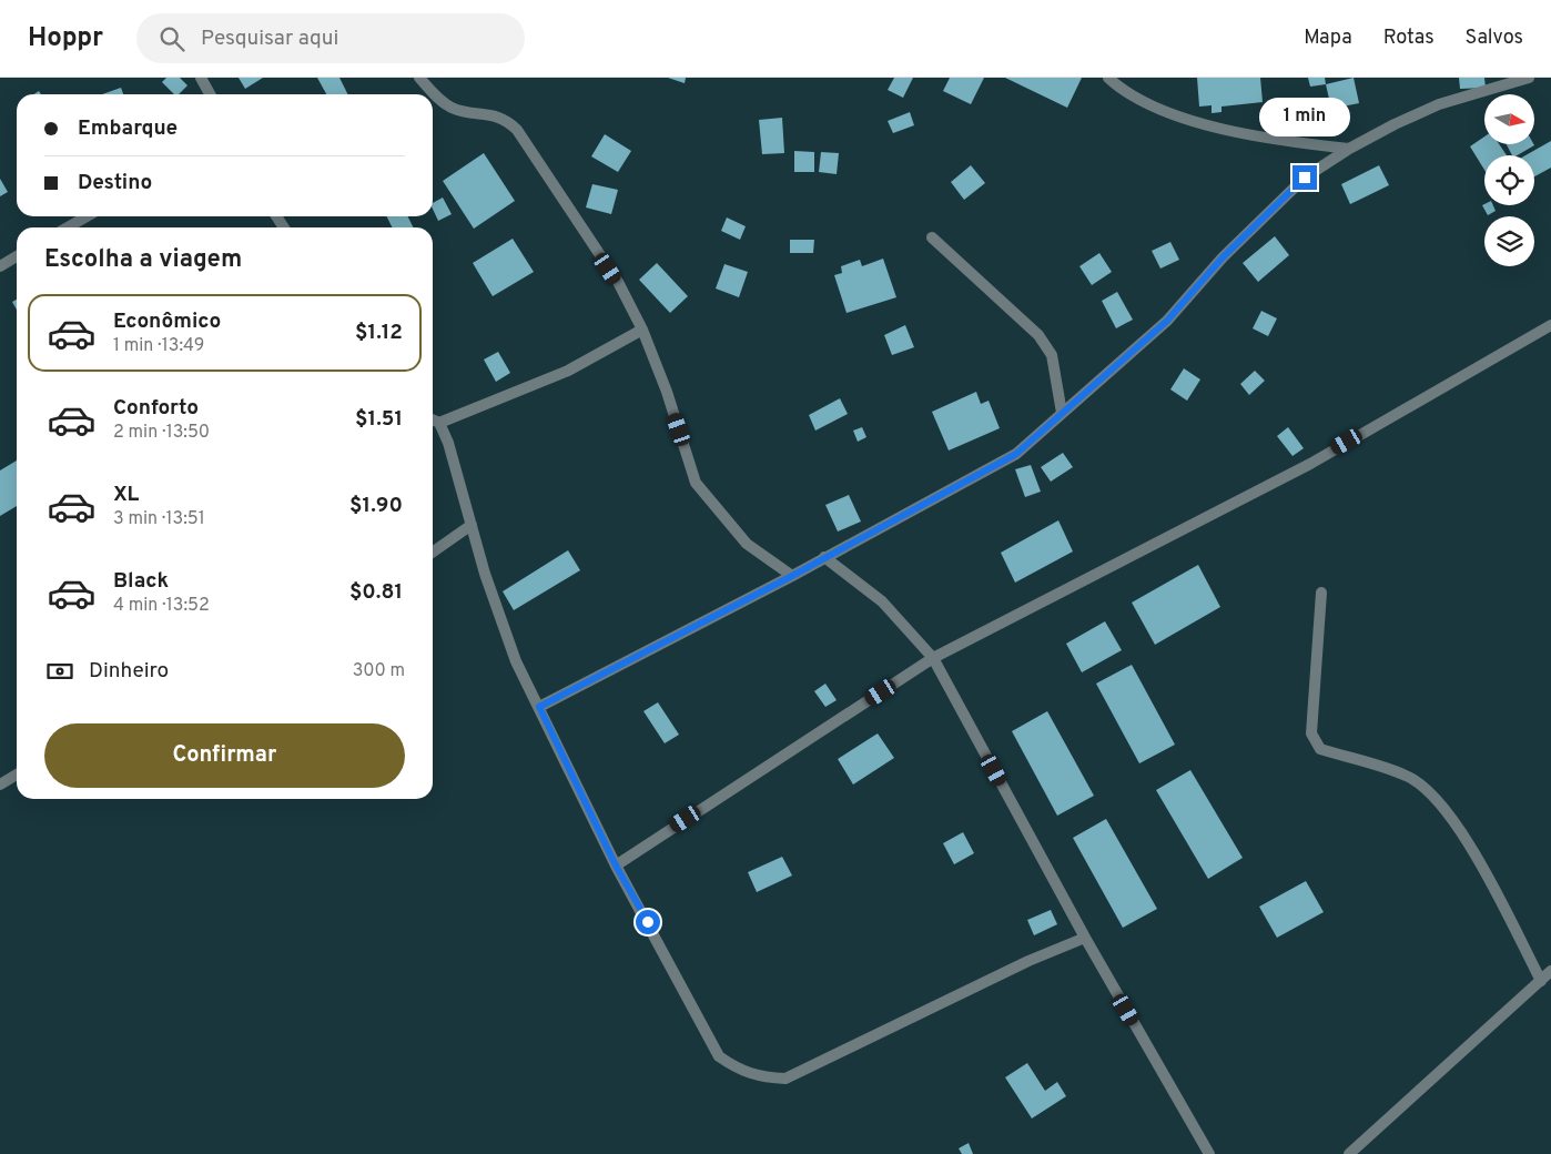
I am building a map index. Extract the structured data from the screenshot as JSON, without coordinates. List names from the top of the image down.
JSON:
{
  "north": "right",
  "page": {
    "header": "Hoppr",
    "search": "Pesquisar aqui",
    "nav": ["Mapa", "Rotas", "Salvos"],
    "banner": ["Embarque", "Destino"],
    "bubble": "1 min",
    "heading": "Escolha a viagem",
    "list": [
      {
        "name": "Econômico",
        "note": "1 min · 13:49",
        "value": "$1.12"
      },
      {
        "name": "Conforto",
        "note": "2 min · 13:50",
        "value": "$1.51"
      },
      {
        "name": "XL",
        "note": "3 min · 13:51",
        "value": "$1.90"
      },
      {
        "name": "Black",
        "note": "4 min · 13:52",
        "value": "$0.81"
      }
    ],
    "pay": ["Dinheiro", "300 m"],
    "buttons": "Confirmar"
  }
}
